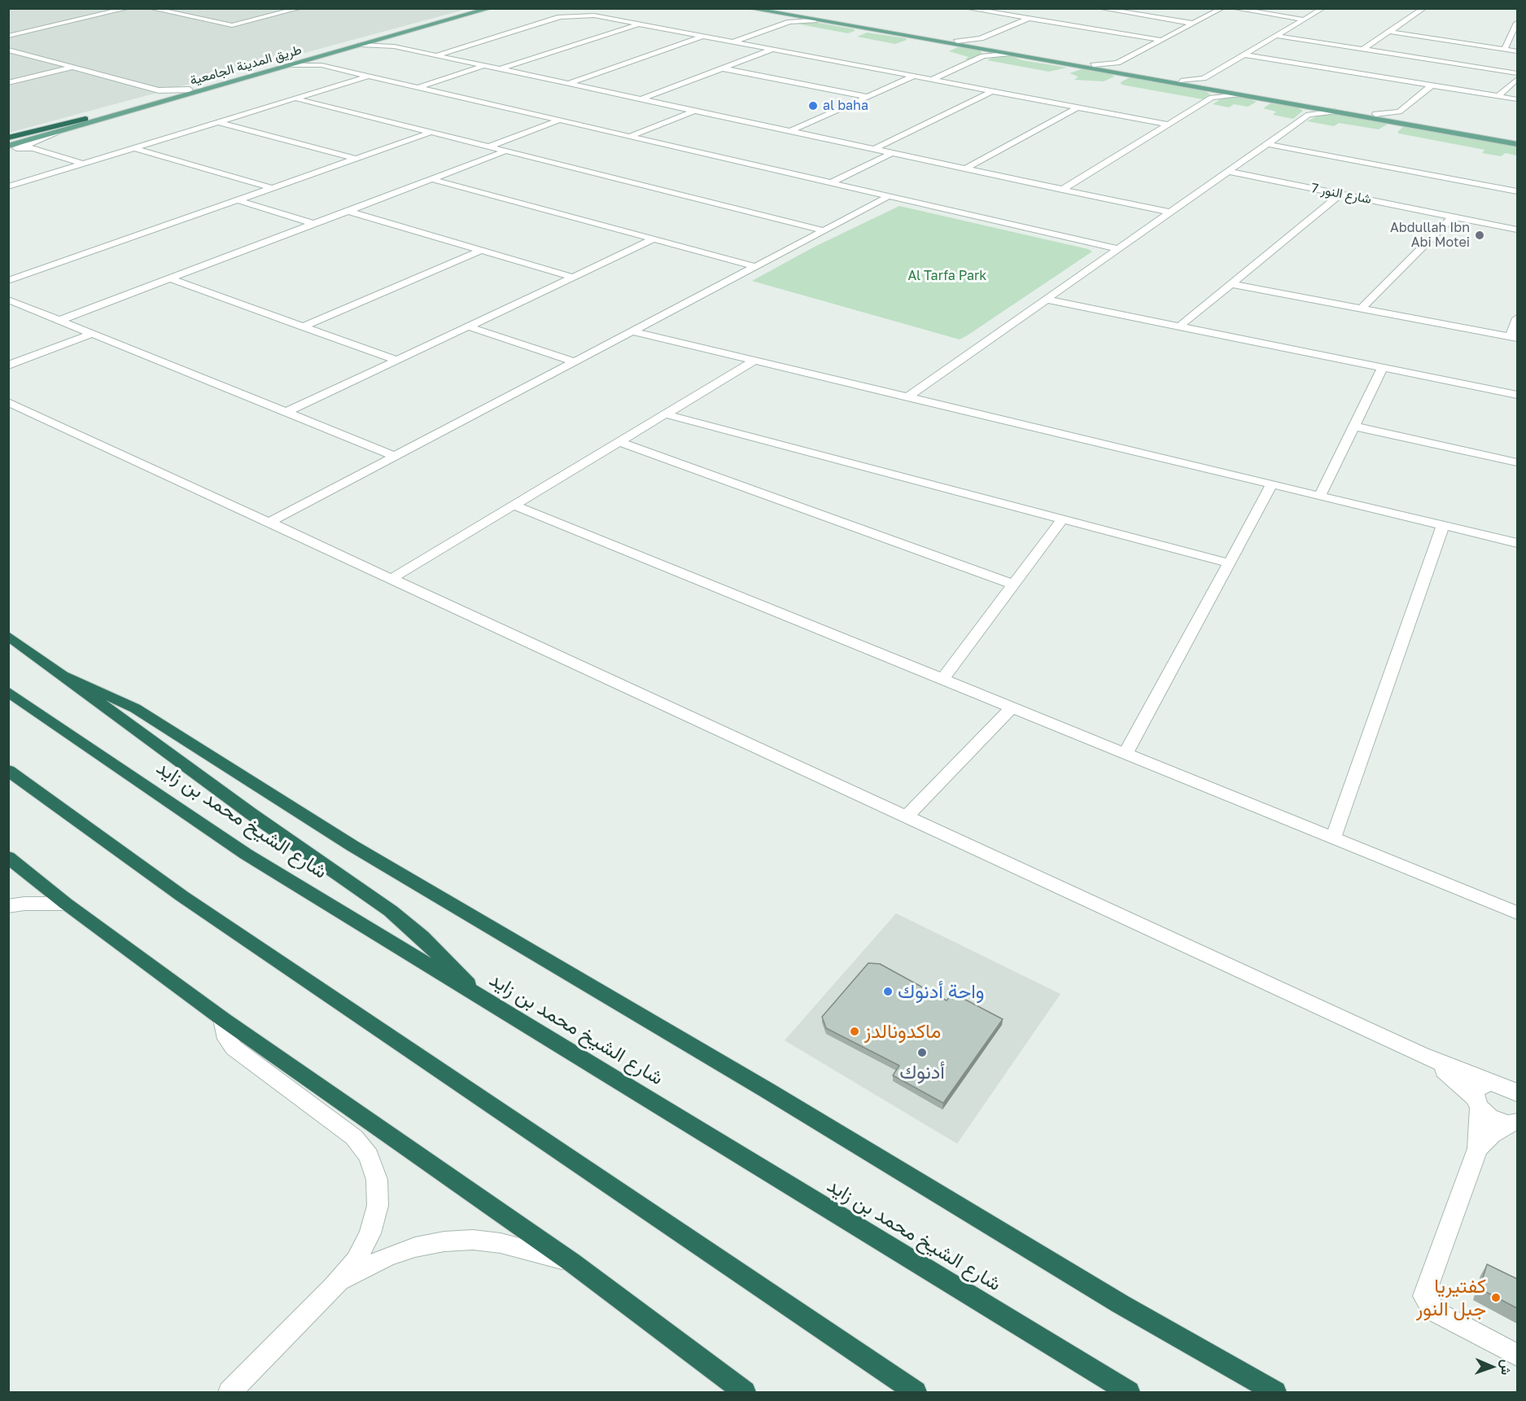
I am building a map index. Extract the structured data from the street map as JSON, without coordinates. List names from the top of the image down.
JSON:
{
  "streets": {
    "highway": ["شارع الشيخ محمد بن زايد"],
    "main road": ["طريق المدينة الجامعية"],
    "street": ["شارع النور 7"]
  },
  "parks": ["Al Tarfa Park"],
  "places": [
    "al baha",
    "Abdullah Ibn Abi Motei",
    "واحة أدنوك",
    "ماكدونالدز",
    "أدنوك",
    "كفتيريا جبل النور"
  ],
  "north": "right"
}
